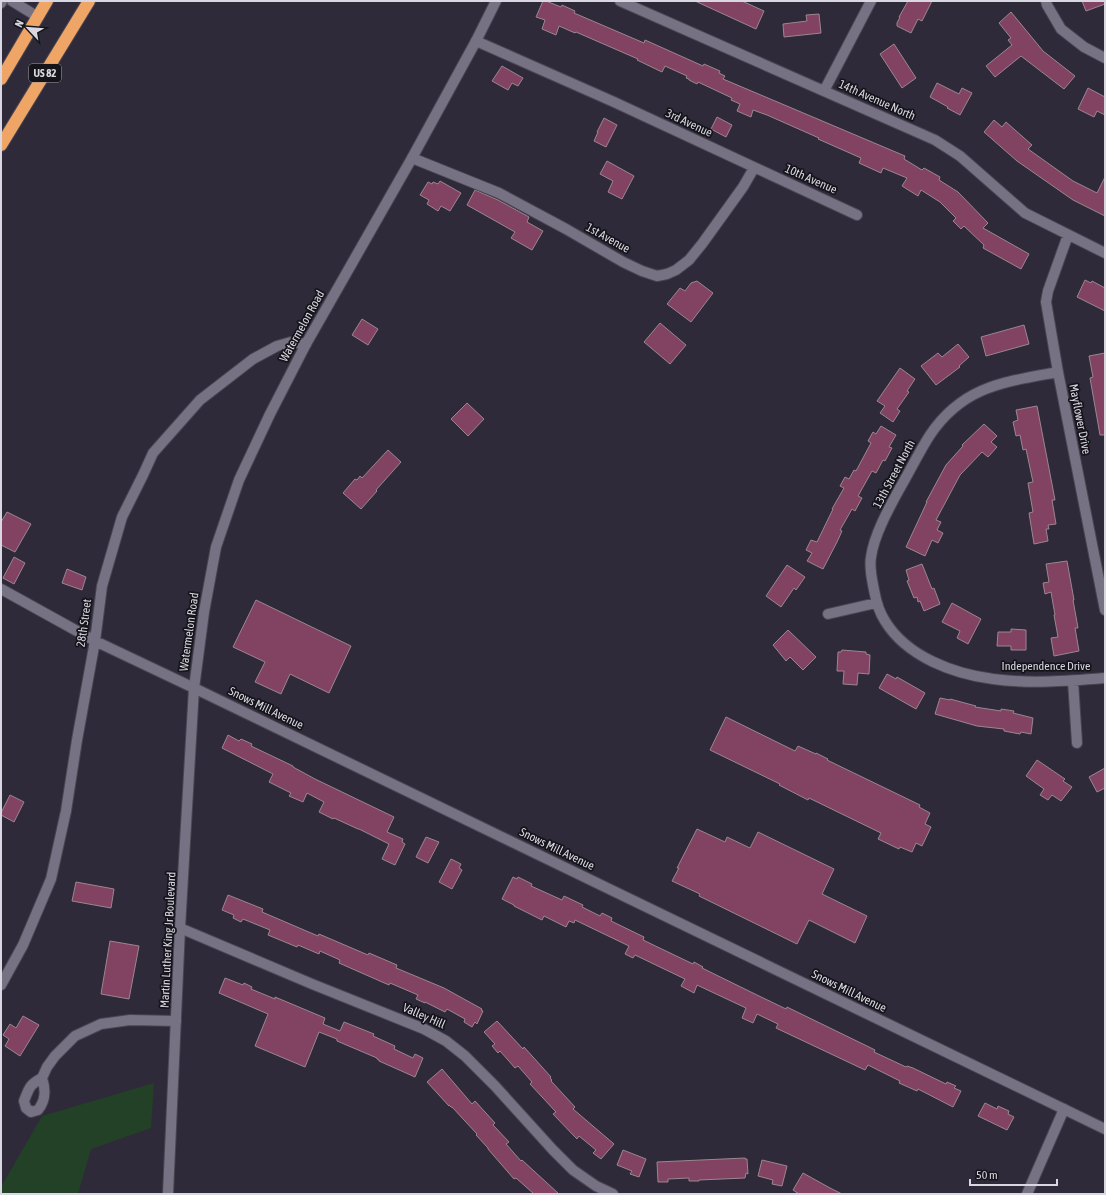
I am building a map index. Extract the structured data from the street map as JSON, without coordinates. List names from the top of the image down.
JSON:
{
  "streets": {
    "highway": ["US 82"],
    "street": [
      "14th Avenue North",
      "3rd Avenue",
      "10th Avenue",
      "1st Avenue",
      "Watermelon Road",
      "Mayflower Drive",
      "13th Street North",
      "28th Street",
      "Independence Drive",
      "Snows Mill Avenue",
      "Martin Luther King Jr Boulevard",
      "Valley Hill"
    ]
  },
  "crossings": [
    ["14th Avenue North", "Mayflower Drive"],
    ["3rd Avenue", "10th Avenue"],
    ["3rd Avenue", "1st Avenue"],
    ["3rd Avenue", "Watermelon Road"],
    ["10th Avenue", "1st Avenue"],
    ["1st Avenue", "Watermelon Road"],
    ["Watermelon Road", "28th Street"],
    ["Watermelon Road", "Snows Mill Avenue"],
    ["Watermelon Road", "Martin Luther King Jr Boulevard"],
    ["Mayflower Drive", "13th Street North"],
    ["13th Street North", "Independence Drive"],
    ["28th Street", "Snows Mill Avenue"],
    ["Snows Mill Avenue", "Martin Luther King Jr Boulevard"],
    ["Martin Luther King Jr Boulevard", "Valley Hill"]
  ],
  "scale_bar": "50 m",
  "north": "top left"
}
